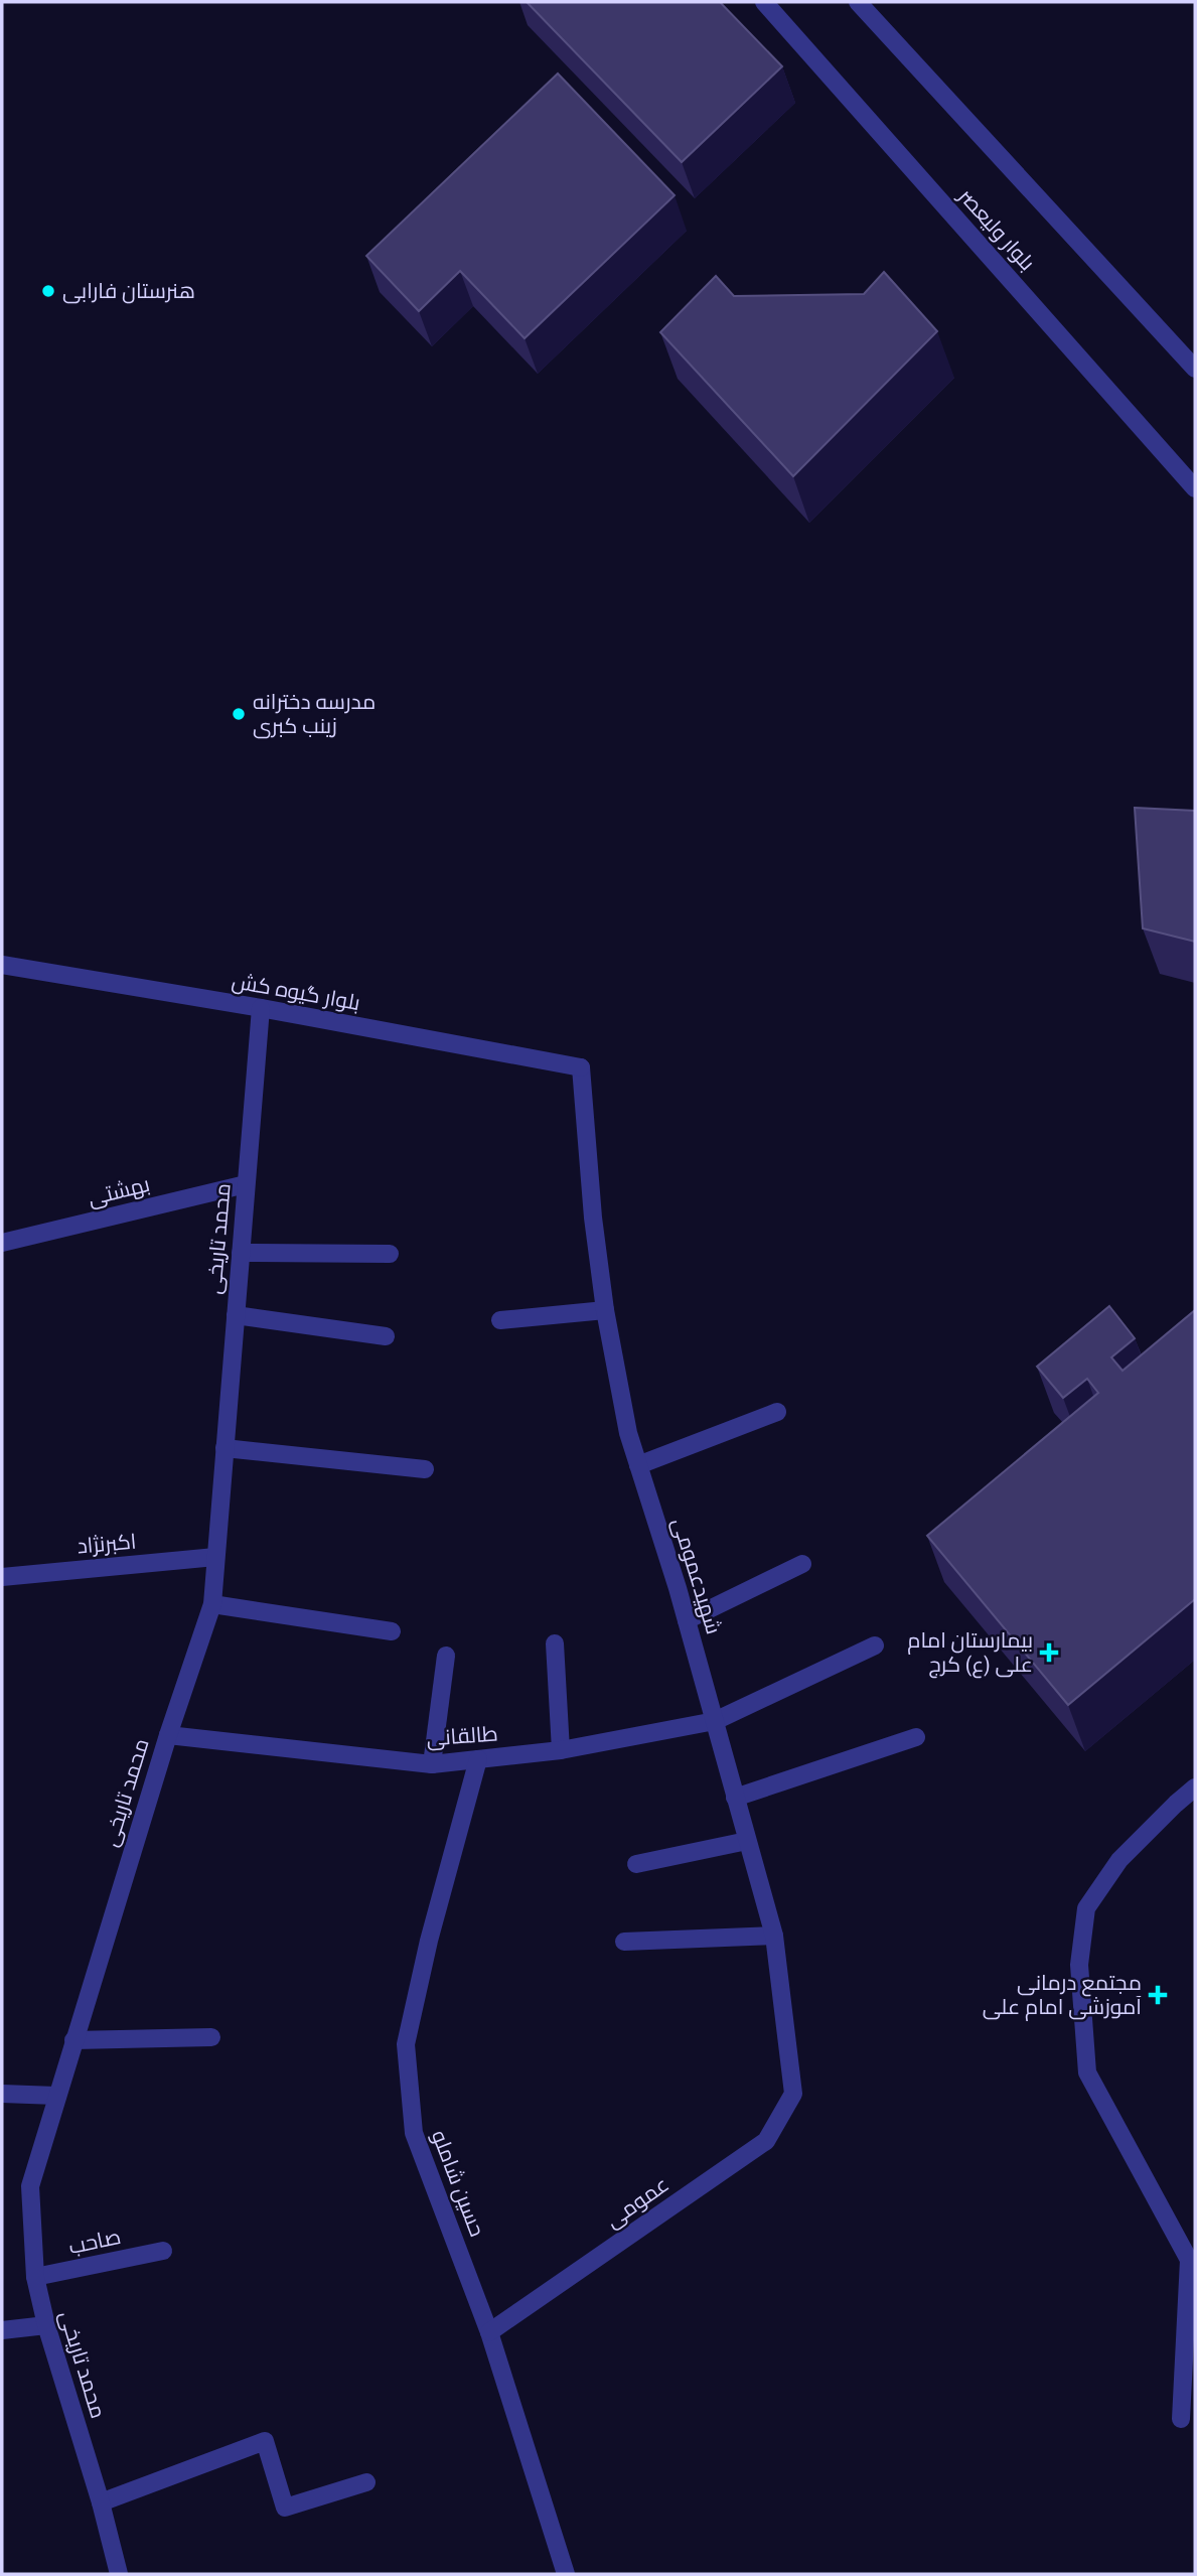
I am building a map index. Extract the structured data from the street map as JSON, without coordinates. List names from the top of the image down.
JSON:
{
  "streets": {
    "street": [
      "بلوار ولیعصر",
      "بلوار گیوه کش",
      "بهشتی",
      "محمد تاریخی",
      "اکبرنژاد",
      "شهیدعمومی",
      "طالقانی",
      "حسین شاملو",
      "عمومی",
      "صاحب"
    ]
  },
  "crossings": [
    ["بلوار گیوه کش", "محمد تاریخی"],
    ["بلوار گیوه کش", "شهیدعمومی"],
    ["بهشتی", "محمد تاریخی"],
    ["محمد تاریخی", "اکبرنژاد"],
    ["محمد تاریخی", "طالقانی"],
    ["محمد تاریخی", "صاحب"],
    ["شهیدعمومی", "طالقانی"],
    ["شهیدعمومی", "عمومی"],
    ["طالقانی", "حسین شاملو"],
    ["حسین شاملو", "عمومی"]
  ],
  "places": {
    "other": ["هنرستان فارابی", "مدرسه دخترانه زینب کبری"],
    "health": ["بیمارستان امام علی (ع) کرج", "مجتمع درمانی آموزشی امام علی"]
  }
}
